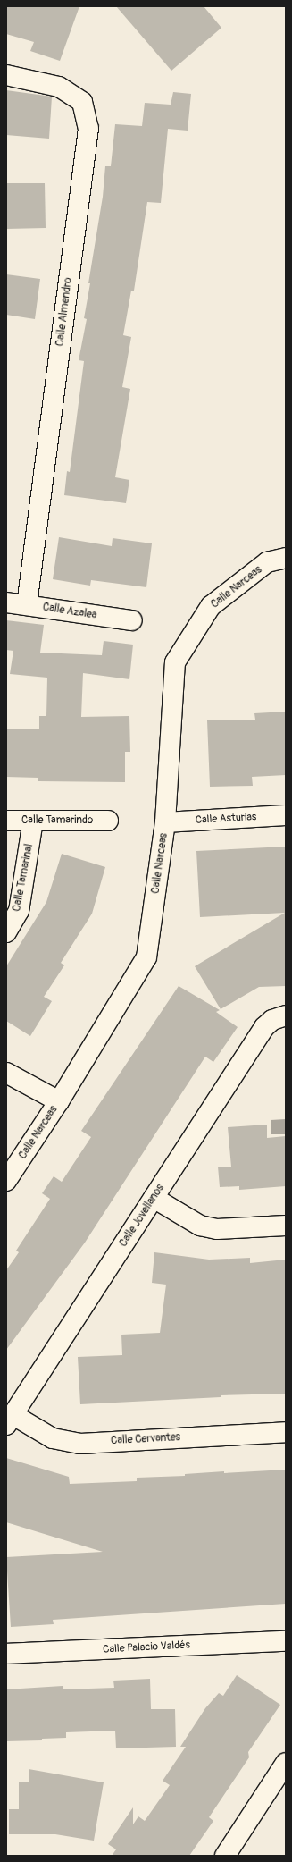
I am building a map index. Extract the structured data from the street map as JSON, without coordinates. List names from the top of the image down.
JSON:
{
  "streets": {
    "street": [
      "Calle Almendro",
      "Calle Narceas",
      "Calle Azalea",
      "Calle Asturias",
      "Calle Tamarindo",
      "Calle Tamarinal",
      "Calle Jovellanos",
      "Calle Cervantes",
      "Calle Palacio Valdés"
    ]
  },
  "crossings": [
    ["Calle Almendro", "Calle Azalea"],
    ["Calle Narceas", "Calle Asturias"],
    ["Calle Tamarindo", "Calle Tamarinal"],
    ["Calle Jovellanos", "Calle Cervantes"]
  ]
}
